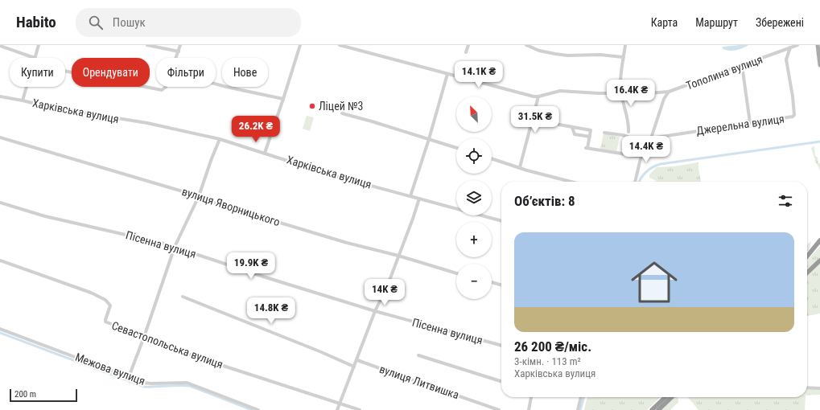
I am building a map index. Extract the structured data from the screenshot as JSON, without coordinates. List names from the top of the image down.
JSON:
{
  "streets": {
    "street": [
      "Тополина вулиця",
      "Харківська вулиця",
      "Джерельна вулиця",
      "вулиця Яворницького",
      "Пісенна вулиця",
      "Севастопольська вулиця",
      "Межова вулиця",
      "вулиця Литвишка"
    ]
  },
  "crossings": [
    ["Тополина вулиця", "Джерельна вулиця"]
  ],
  "places": ["Ліцей №3"],
  "scale_bar": "200 m",
  "north": "top left",
  "page": {
    "header": "Habito",
    "search": "Пошук",
    "nav": ["Карта", "Маршрут", "Збережені"],
    "chip": [
      "Купити",
      "Орендувати",
      "Фільтри",
      "Нове"
    ],
    "price": [
      "14.1K ₴",
      "16.4K ₴",
      "31.5K ₴",
      "26.2K ₴",
      "14.4K ₴",
      "19.9K ₴",
      "14K ₴",
      "14.8K ₴"
    ],
    "map_buttons": ["+", "−"],
    "heading": "Об’єктів: 8",
    "list": [
      {
        "name": "26 200 ₴/міс.",
        "note": "3-кімн. · 113 m² · Харківська вулиця"
      }
    ],
    "scale": "200 m"
  }
}
